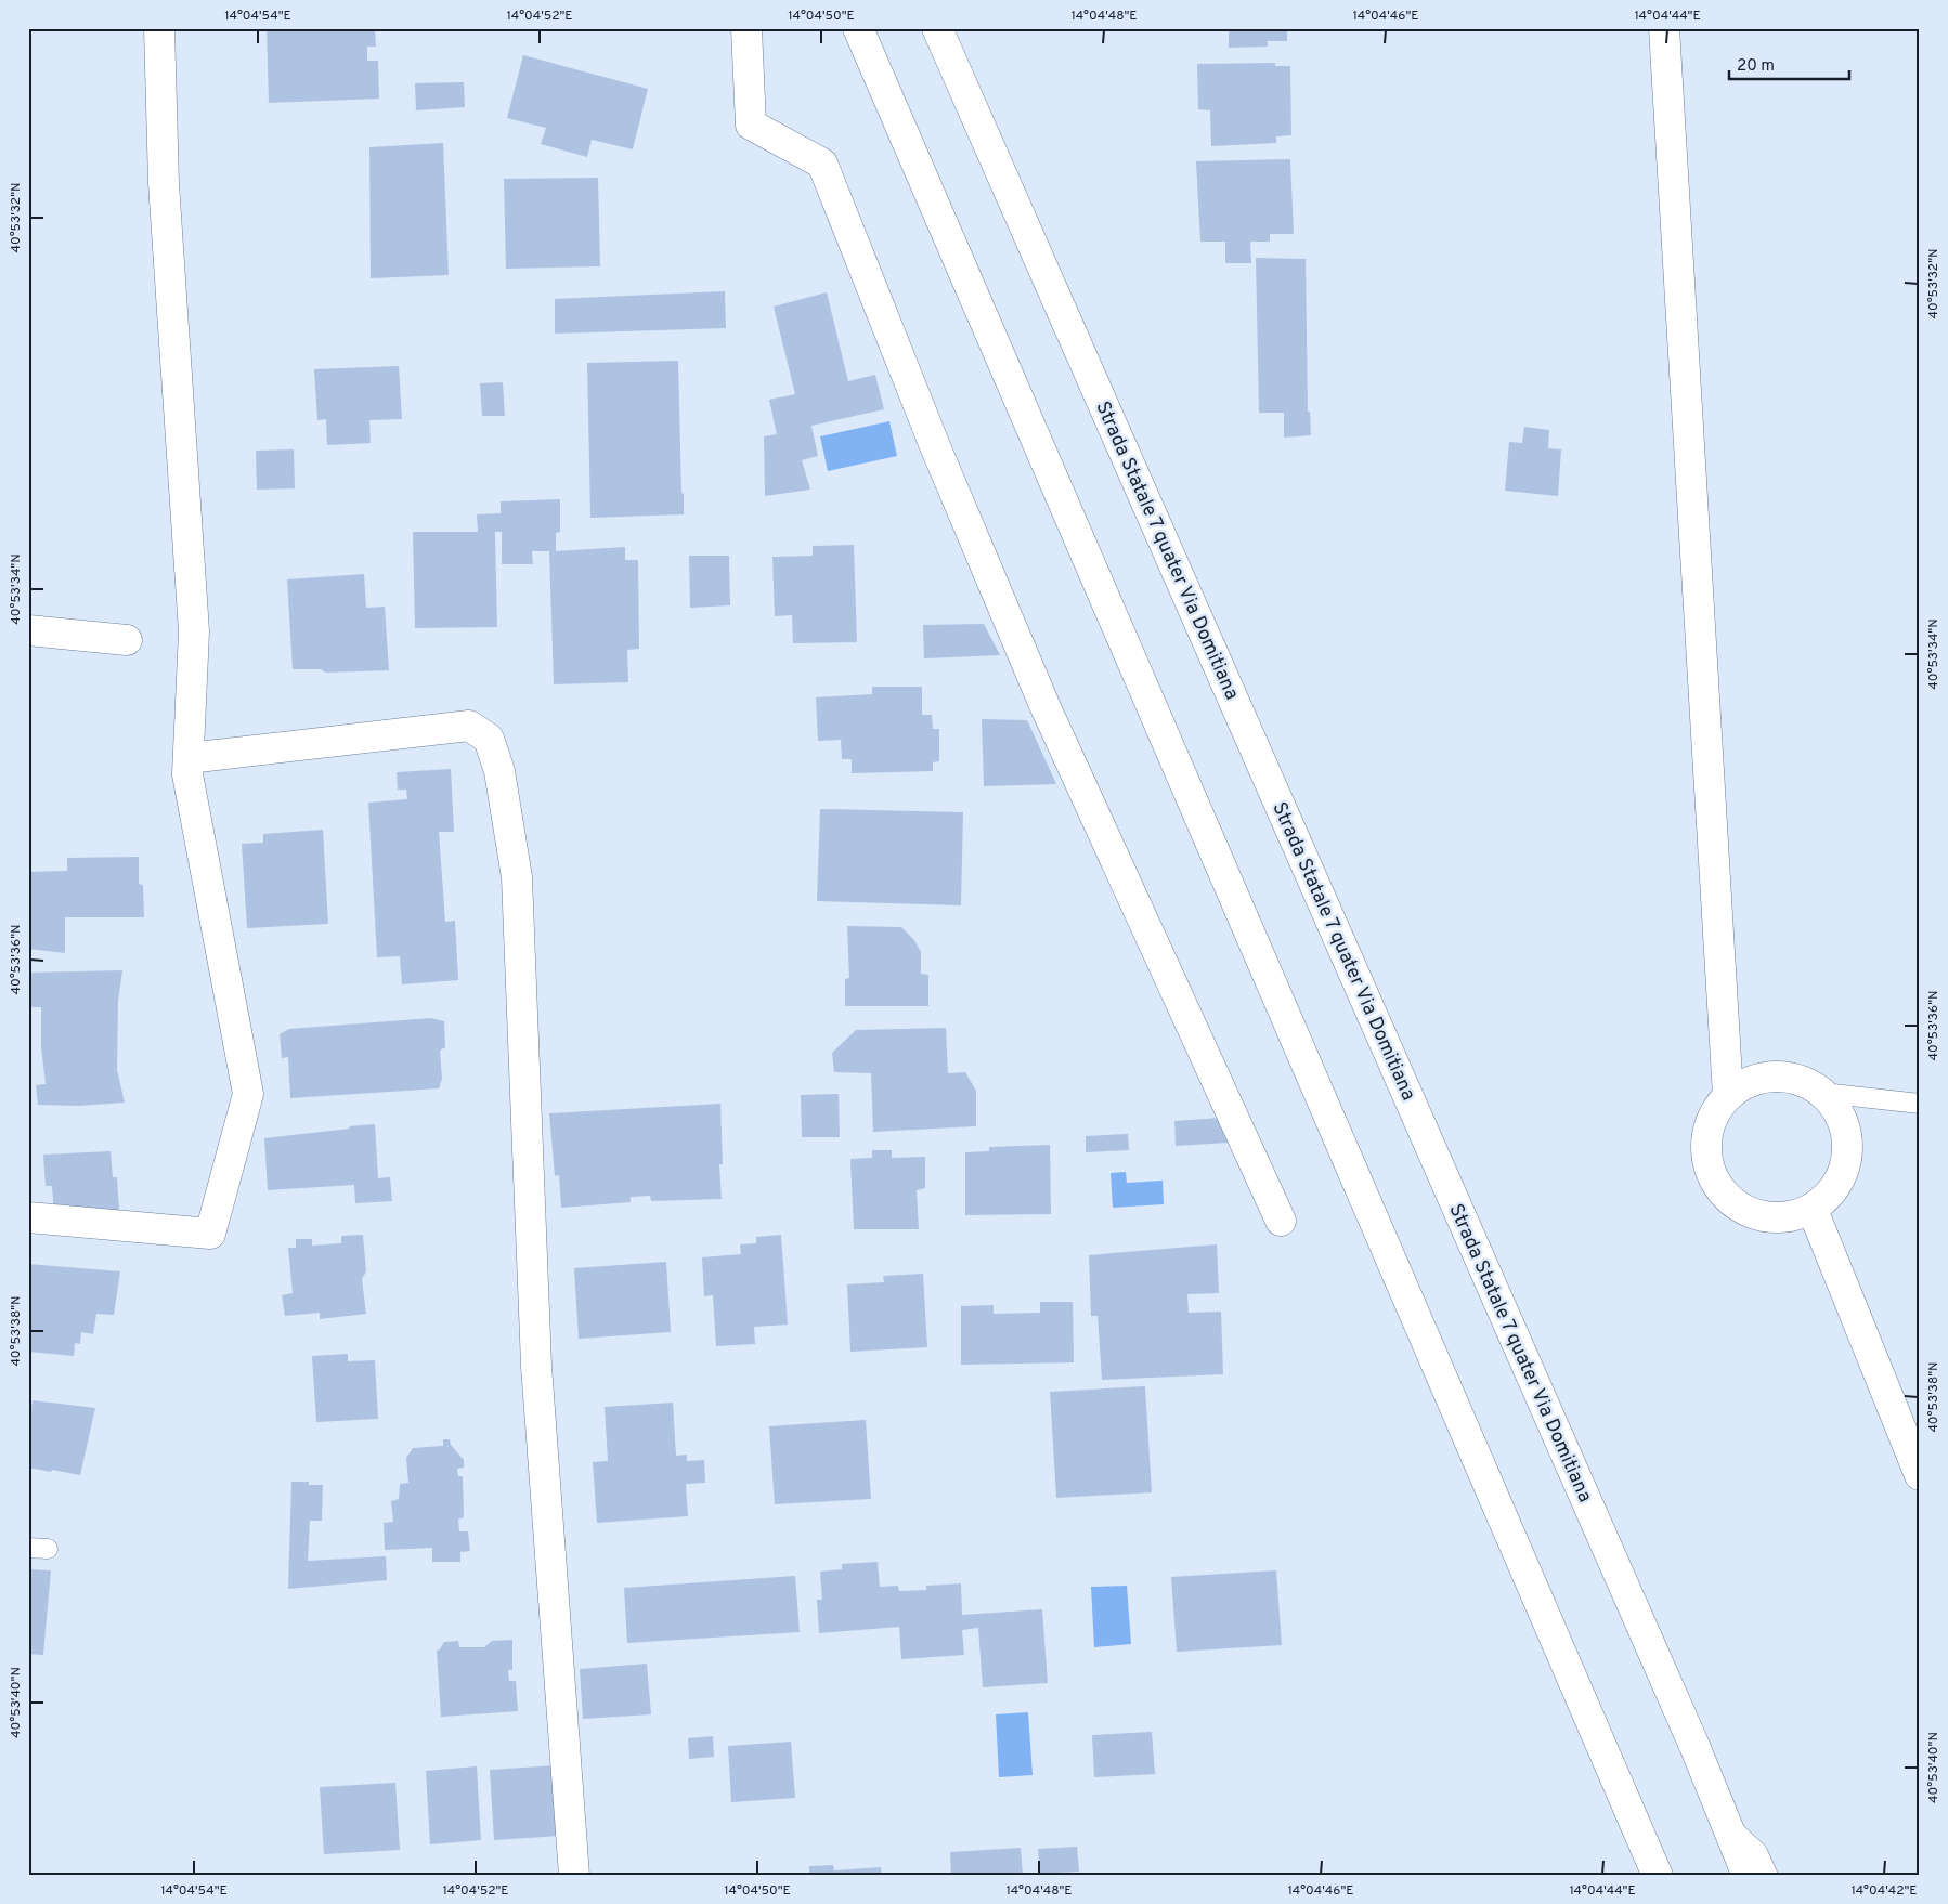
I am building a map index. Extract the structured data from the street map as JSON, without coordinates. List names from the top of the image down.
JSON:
{
  "streets": {
    "main road": ["Strada Statale 7 quater Via Domitiana"]
  },
  "scale_bar": "20 m",
  "coordinates": [
    "14°04'54\"E",
    "14°04'52\"E",
    "14°04'50\"E",
    "14°04'48\"E",
    "14°04'46\"E",
    "14°04'44\"E",
    "40°53'32\"N",
    "40°53'34\"N",
    "40°53'36\"N",
    "40°53'38\"N",
    "40°53'40\"N",
    "14°04'42\"E"
  ]
}
